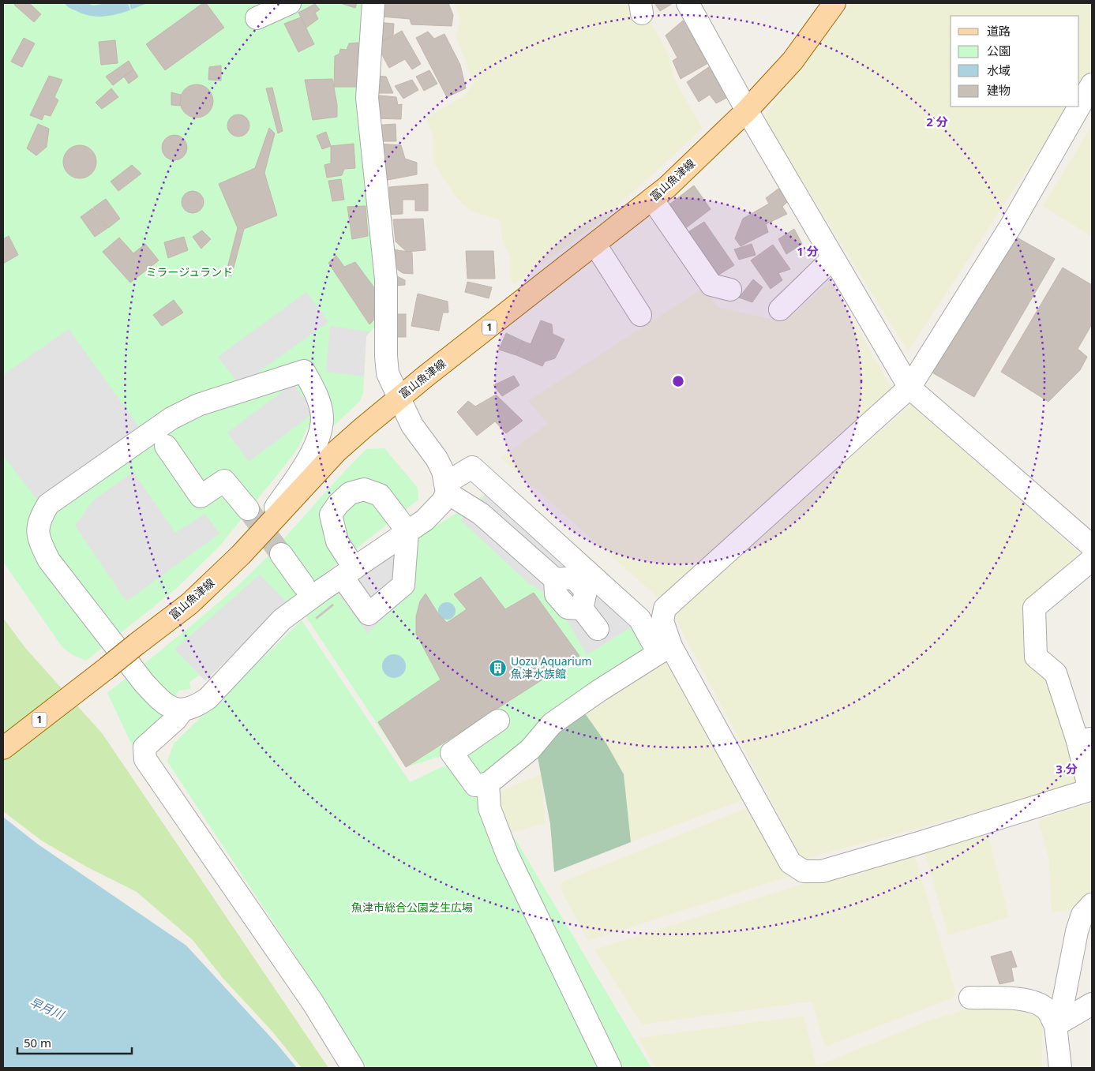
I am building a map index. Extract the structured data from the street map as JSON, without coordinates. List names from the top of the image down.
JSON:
{
  "streets": {
    "main road": ["富山魚津線", "1"]
  },
  "water": ["早月川"],
  "parks": ["ミラージュランド", "魚津市総合公園芝生広場"],
  "places": {
    "building": ["Uozu Aquarium 魚津水族館"]
  },
  "legend": [
    "道路",
    "公園",
    "水域",
    "建物"
  ],
  "scale_bar": "50 m",
  "rings": ["2 分", "1 分", "3 分"]
}
